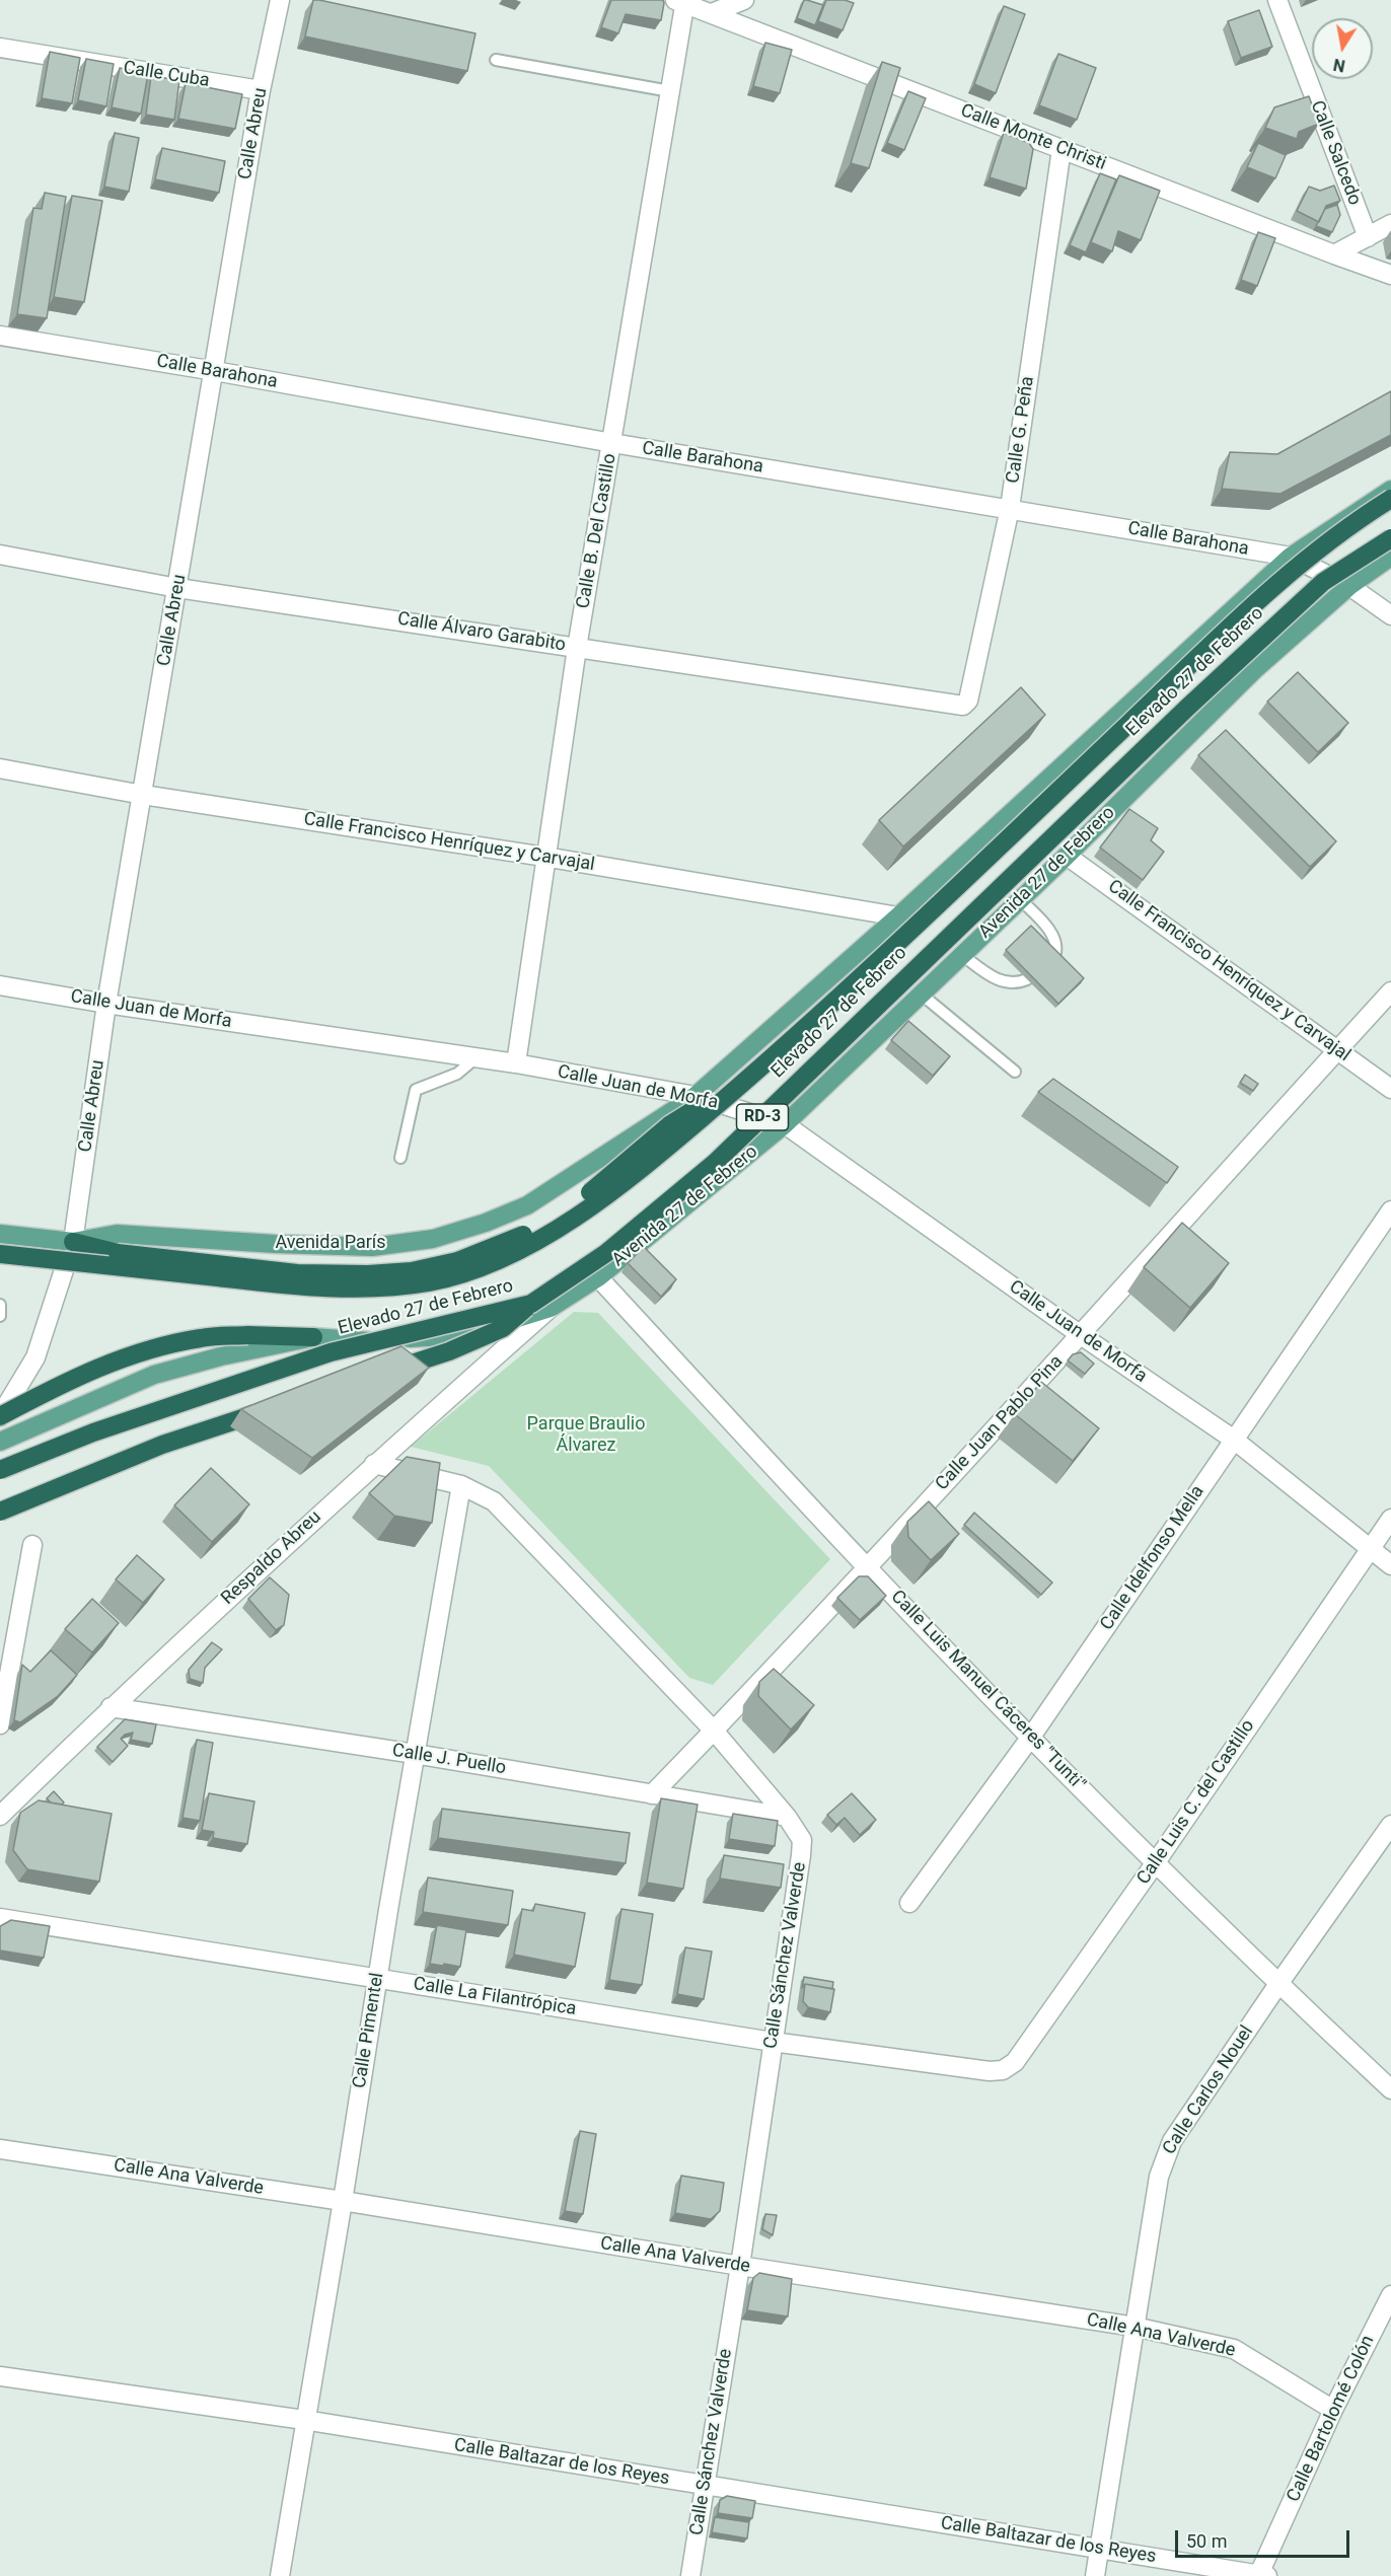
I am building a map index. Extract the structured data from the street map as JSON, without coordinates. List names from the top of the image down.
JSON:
{
  "streets": {
    "highway": ["Elevado 27 de Febrero", "RD-3"],
    "main road": ["Avenida 27 de Febrero", "Avenida París"],
    "street": [
      "Calle Cuba",
      "Calle Abreu",
      "Calle Monte Christi",
      "Calle Salcedo",
      "Calle Barahona",
      "Calle G. Peña",
      "Calle B. Del Castillo",
      "Calle Álvaro Garabito",
      "Calle Francisco Henríquez y Carvajal",
      "Calle Juan de Morfa",
      "Calle Juan Pablo Pina",
      "Respaldo Abreu",
      "Calle Idelfonso Mella",
      "Calle Luis Manuel Cáceres \"Tunti\"",
      "Calle J. Puello",
      "Calle Luis C. del Castillo",
      "Calle Sánchez Valverde",
      "Calle La Filantrópica",
      "Calle Pimentel",
      "Calle Carlos Nouel",
      "Calle Ana Valverde",
      "Calle Bartolomé Colón",
      "Calle Baltazar de los Reyes"
    ]
  },
  "crossings": [
    ["Calle Cuba", "Calle Abreu"],
    ["Calle Abreu", "Calle Barahona"],
    ["Calle Abreu", "Calle Álvaro Garabito"],
    ["Calle Abreu", "Calle Francisco Henríquez y Carvajal"],
    ["Calle Abreu", "Calle Juan de Morfa"],
    ["Calle Abreu", "Avenida París"],
    ["Calle Monte Christi", "Calle G. Peña"],
    ["Calle Monte Christi", "Calle B. Del Castillo"],
    ["Calle Barahona", "Calle G. Peña"],
    ["Calle Barahona", "Calle B. Del Castillo"],
    ["Calle Barahona", "Avenida 27 de Febrero"],
    ["Calle G. Peña", "Calle Álvaro Garabito"],
    ["Calle B. Del Castillo", "Calle Álvaro Garabito"],
    ["Calle B. Del Castillo", "Calle Francisco Henríquez y Carvajal"],
    ["Calle B. Del Castillo", "Calle Juan de Morfa"],
    ["Calle Francisco Henríquez y Carvajal", "Avenida 27 de Febrero"],
    ["Calle Francisco Henríquez y Carvajal", "Calle Juan Pablo Pina"],
    ["Avenida 27 de Febrero", "Calle Juan de Morfa"],
    ["Avenida 27 de Febrero", "Respaldo Abreu"],
    ["Avenida 27 de Febrero", "Calle Luis Manuel Cáceres \"Tunti\""],
    ["Calle Juan de Morfa", "Avenida París"],
    ["Calle Juan de Morfa", "Calle Juan Pablo Pina"],
    ["Calle Juan de Morfa", "Calle Idelfonso Mella"],
    ["Calle Juan de Morfa", "Calle Luis C. del Castillo"],
    ["Calle Juan Pablo Pina", "Calle Luis Manuel Cáceres \"Tunti\""],
    ["Calle Juan Pablo Pina", "Calle J. Puello"],
    ["Calle Juan Pablo Pina", "Calle Sánchez Valverde"],
    ["Respaldo Abreu", "Calle J. Puello"],
    ["Respaldo Abreu", "Calle Sánchez Valverde"],
    ["Calle Idelfonso Mella", "Calle Luis Manuel Cáceres \"Tunti\""],
    ["Calle Luis Manuel Cáceres \"Tunti\"", "Calle Luis C. del Castillo"],
    ["Calle Luis Manuel Cáceres \"Tunti\"", "Calle Carlos Nouel"],
    ["Calle J. Puello", "Calle Sánchez Valverde"],
    ["Calle J. Puello", "Calle Pimentel"],
    ["Calle Luis C. del Castillo", "Calle La Filantrópica"],
    ["Calle Sánchez Valverde", "Calle La Filantrópica"],
    ["Calle Sánchez Valverde", "Calle Pimentel"],
    ["Calle Sánchez Valverde", "Calle Ana Valverde"],
    ["Calle Sánchez Valverde", "Calle Baltazar de los Reyes"],
    ["Calle La Filantrópica", "Calle Pimentel"],
    ["Calle Pimentel", "Calle Ana Valverde"],
    ["Calle Pimentel", "Calle Baltazar de los Reyes"],
    ["Calle Carlos Nouel", "Calle Ana Valverde"],
    ["Calle Carlos Nouel", "Calle Baltazar de los Reyes"],
    ["Calle Ana Valverde", "Calle Bartolomé Colón"],
    ["Calle Bartolomé Colón", "Calle Baltazar de los Reyes"]
  ],
  "parks": ["Parque Braulio Álvarez"],
  "scale_bar": "50 m",
  "north": "bottom"
}
